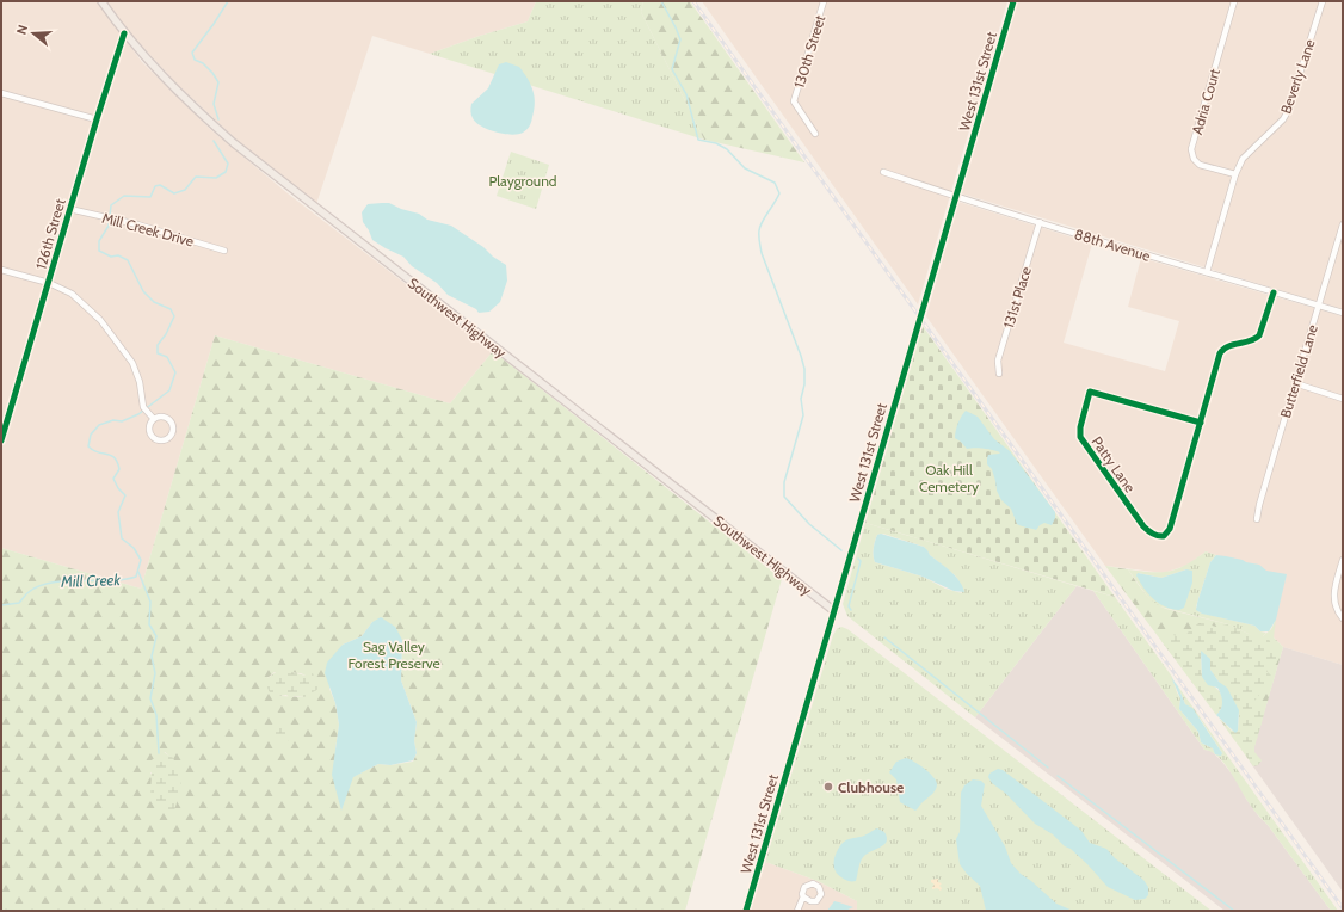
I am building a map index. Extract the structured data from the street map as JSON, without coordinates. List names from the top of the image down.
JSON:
{
  "streets": {
    "main road": ["Southwest Highway"],
    "street": [
      "130th Street",
      "Beverly Lane",
      "West 131st Street",
      "Adria Court",
      "Mill Creek Drive",
      "126th Street",
      "88th Avenue",
      "131st Place",
      "Butterfield Lane",
      "Patty Lane"
    ]
  },
  "crossings": [
    ["Beverly Lane", "Adria Court"],
    ["Beverly Lane", "88th Avenue"],
    ["West 131st Street", "88th Avenue"],
    ["West 131st Street", "Southwest Highway"],
    ["Mill Creek Drive", "126th Street"],
    ["126th Street", "Southwest Highway"],
    ["88th Avenue", "131st Place"],
    ["88th Avenue", "Butterfield Lane"]
  ],
  "water": ["Mill Creek"],
  "parks": ["Playground", "Oak Hill Cemetery", "Sag Valley Forest Preserve"],
  "places": ["Clubhouse"],
  "north": "left"
}
